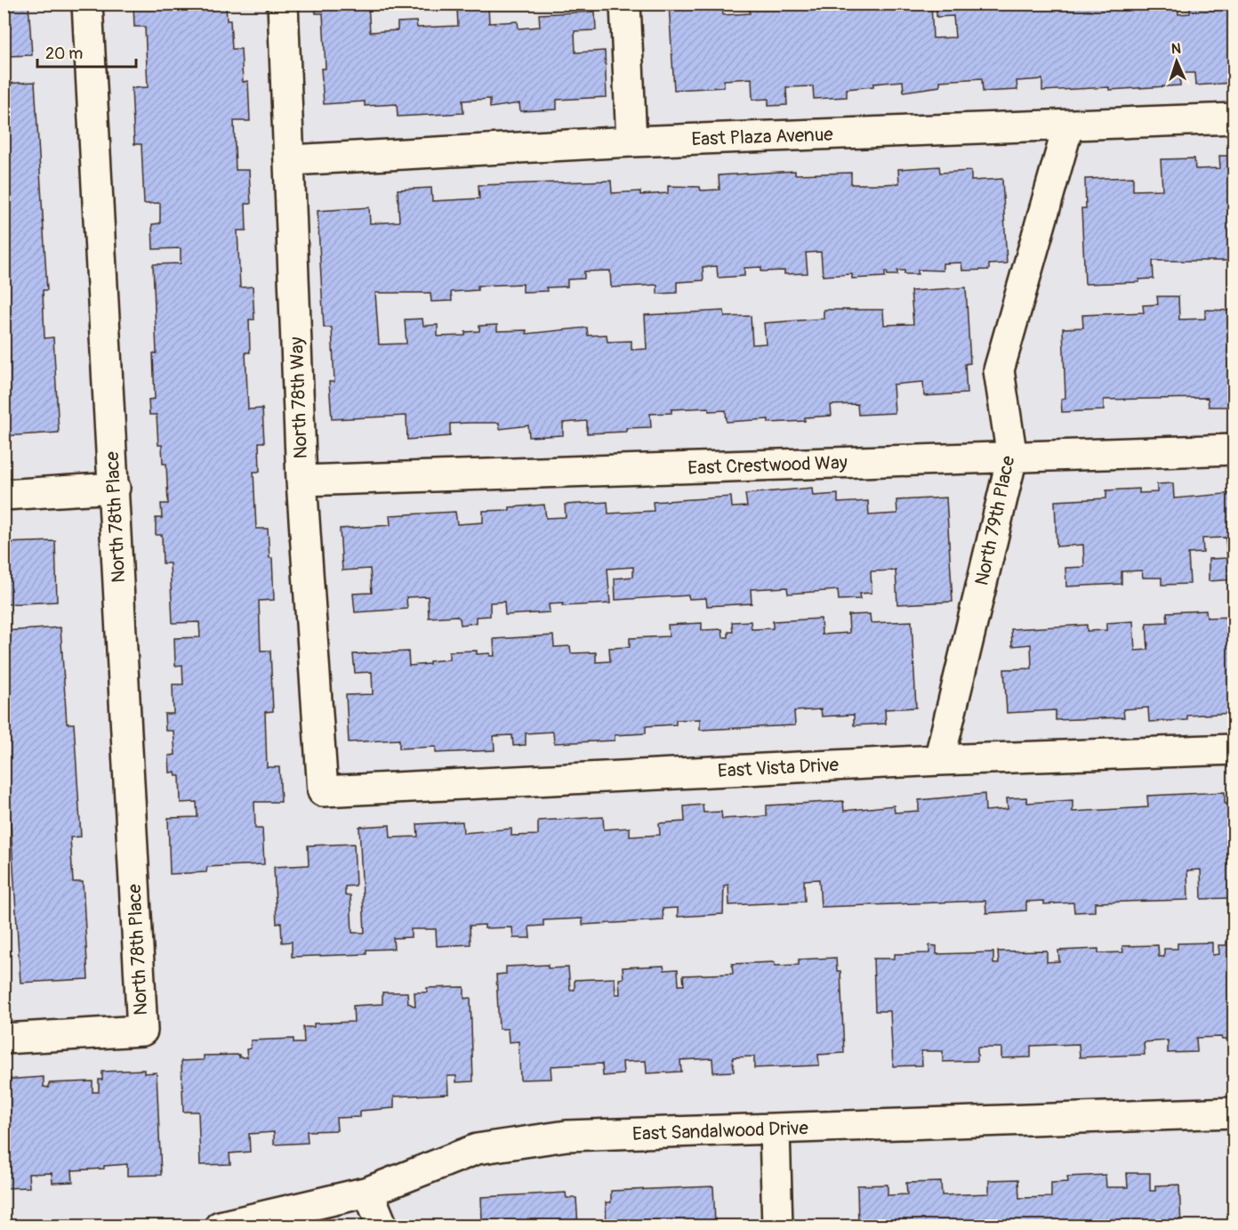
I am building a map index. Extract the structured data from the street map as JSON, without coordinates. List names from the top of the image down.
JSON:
{
  "streets": {
    "street": [
      "East Plaza Avenue",
      "North 78th Way",
      "East Crestwood Way",
      "North 78th Place",
      "North 79th Place",
      "East Vista Drive",
      "East Sandalwood Drive"
    ]
  },
  "crossings": [
    ["East Plaza Avenue", "North 78th Way"],
    ["East Plaza Avenue", "North 79th Place"],
    ["North 78th Way", "East Crestwood Way"],
    ["North 78th Way", "East Vista Drive"],
    ["East Crestwood Way", "North 79th Place"],
    ["North 79th Place", "East Vista Drive"]
  ],
  "scale_bar": "20 m",
  "north": "top"
}
